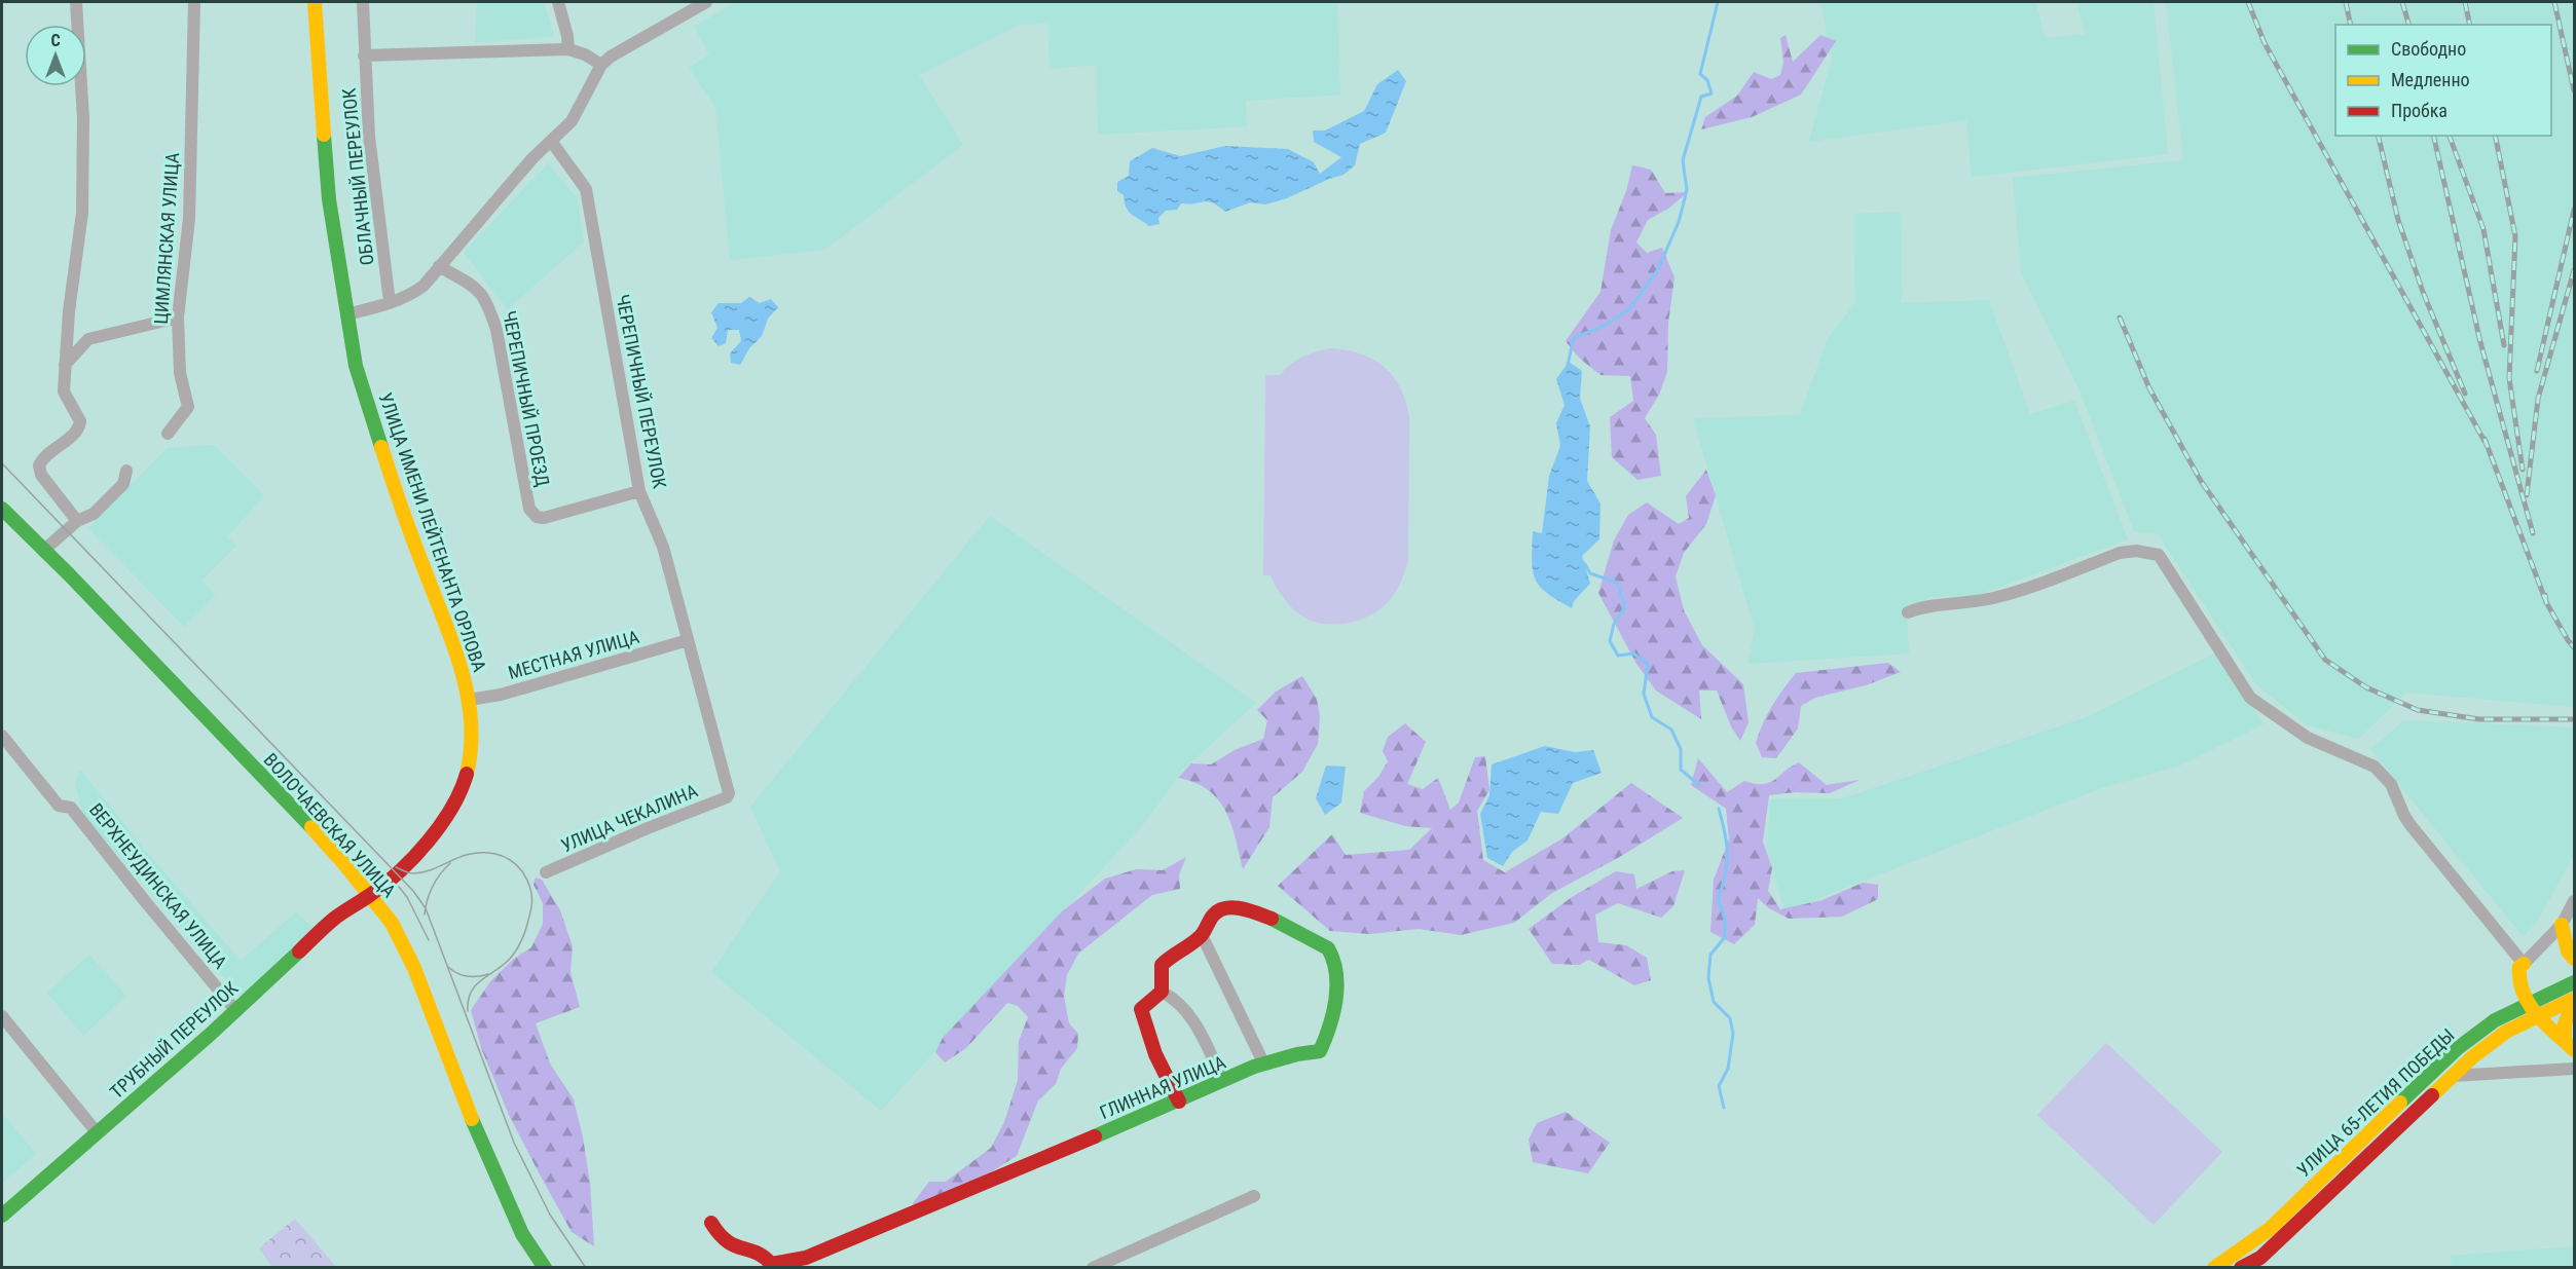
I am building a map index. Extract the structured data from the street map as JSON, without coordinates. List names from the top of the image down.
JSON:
{
  "streets": {
    "main road": [
      "УЛИЦА ИМЕНИ ЛЕЙТЕНАНТА ОРЛОВА",
      "ВОЛОЧАЕВСКАЯ УЛИЦА",
      "ТРУБНЫЙ ПЕРЕУЛОК",
      "ГЛИННАЯ УЛИЦА",
      "УЛИЦА 65-ЛЕТИЯ ПОБЕДЫ"
    ],
    "street": [
      "ОБЛАЧНЫЙ ПЕРЕУЛОК",
      "ЦИМЛЯНСКАЯ УЛИЦА",
      "ЧЕРЕПИЧНЫЙ ПЕРЕУЛОК",
      "ЧЕРЕПИЧНЫЙ ПРОЕЗД",
      "МЕСТНАЯ УЛИЦА",
      "УЛИЦА ЧЕКАЛИНА",
      "ВЕРХНЕУДИНСКАЯ УЛИЦА"
    ]
  },
  "crossings": [
    ["ЧЕРЕПИЧНЫЙ ПЕРЕУЛОК", "ЧЕРЕПИЧНЫЙ ПРОЕЗД"],
    ["ЧЕРЕПИЧНЫЙ ПЕРЕУЛОК", "МЕСТНАЯ УЛИЦА"],
    ["ЧЕРЕПИЧНЫЙ ПЕРЕУЛОК", "УЛИЦА ЧЕКАЛИНА"],
    ["УЛИЦА ИМЕНИ ЛЕЙТЕНАНТА ОРЛОВА", "МЕСТНАЯ УЛИЦА"],
    ["УЛИЦА ИМЕНИ ЛЕЙТЕНАНТА ОРЛОВА", "ВОЛОЧАЕВСКАЯ УЛИЦА"],
    ["УЛИЦА ИМЕНИ ЛЕЙТЕНАНТА ОРЛОВА", "ТРУБНЫЙ ПЕРЕУЛОК"],
    ["ВОЛОЧАЕВСКАЯ УЛИЦА", "ТРУБНЫЙ ПЕРЕУЛОК"],
    ["ВЕРХНЕУДИНСКАЯ УЛИЦА", "ТРУБНЫЙ ПЕРЕУЛОК"]
  ],
  "legend": ["Свободно", "Медленно", "Пробка"],
  "north": "top"
}
